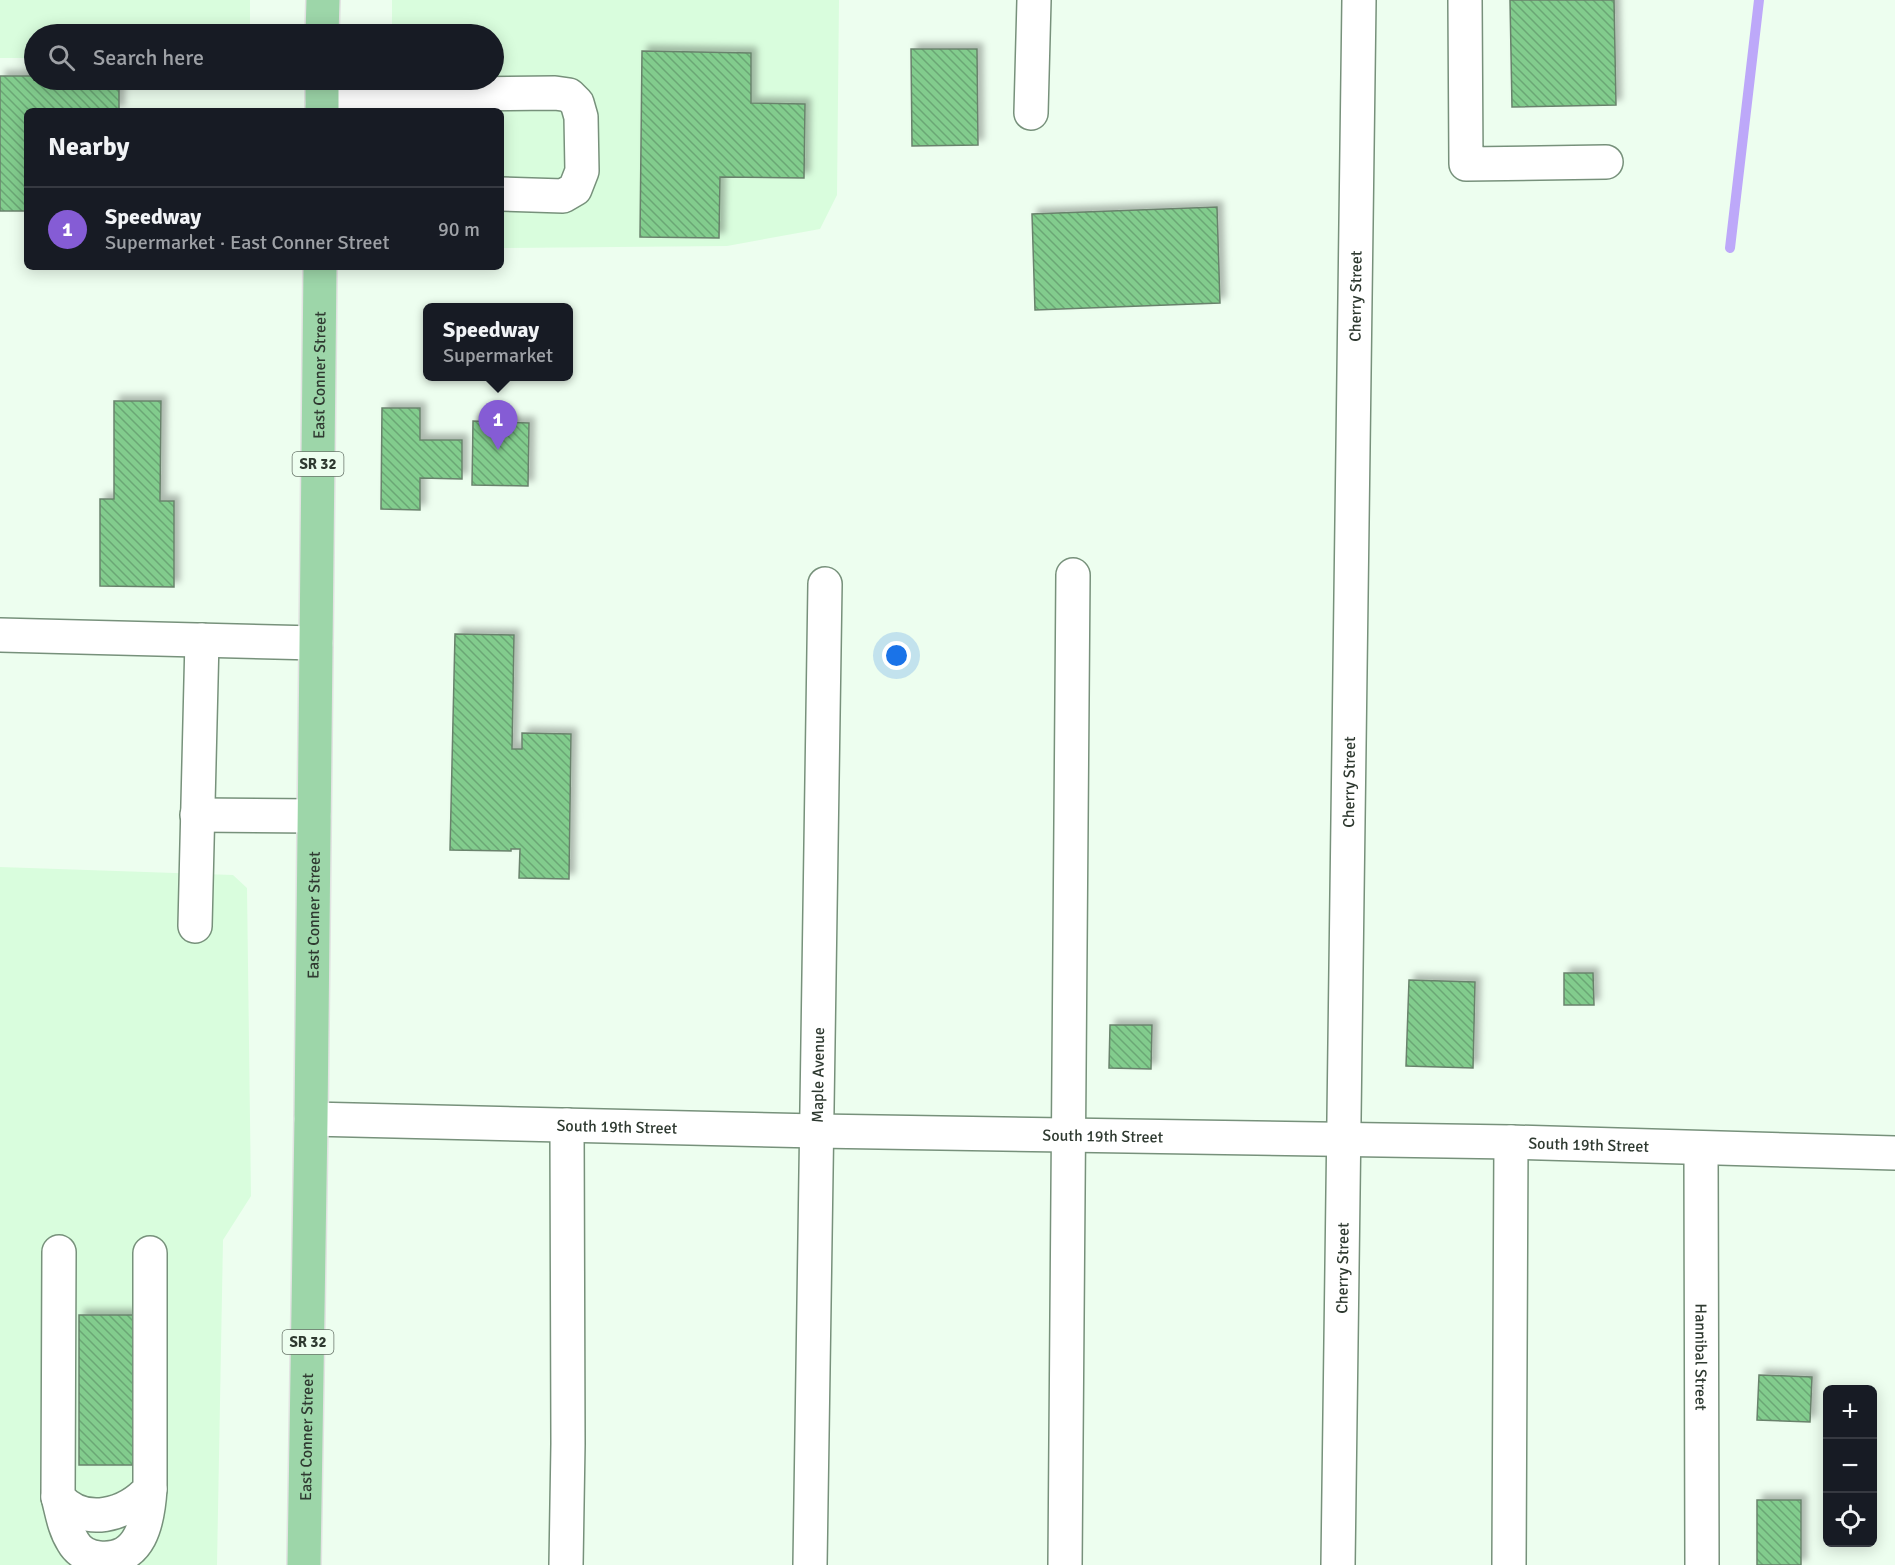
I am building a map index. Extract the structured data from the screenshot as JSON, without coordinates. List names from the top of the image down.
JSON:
{
  "streets": {
    "main road": ["East Conner Street", "SR 32"],
    "street": [
      "Cherry Street",
      "Maple Avenue",
      "South 19th Street",
      "Hannibal Street"
    ]
  },
  "crossings": [
    ["Cherry Street", "South 19th Street"],
    ["East Conner Street", "South 19th Street"],
    ["Maple Avenue", "South 19th Street"],
    ["South 19th Street", "Hannibal Street"]
  ],
  "page": {
    "search": "Search here",
    "heading": "Nearby",
    "list": [
      {
        "mark": "1",
        "name": "Speedway",
        "note": "Supermarket · East Conner Street",
        "value": "90 m"
      }
    ],
    "popup": ["Speedway", "Supermarket"],
    "pins": "1",
    "map_buttons": ["+", "−"]
  }
}
